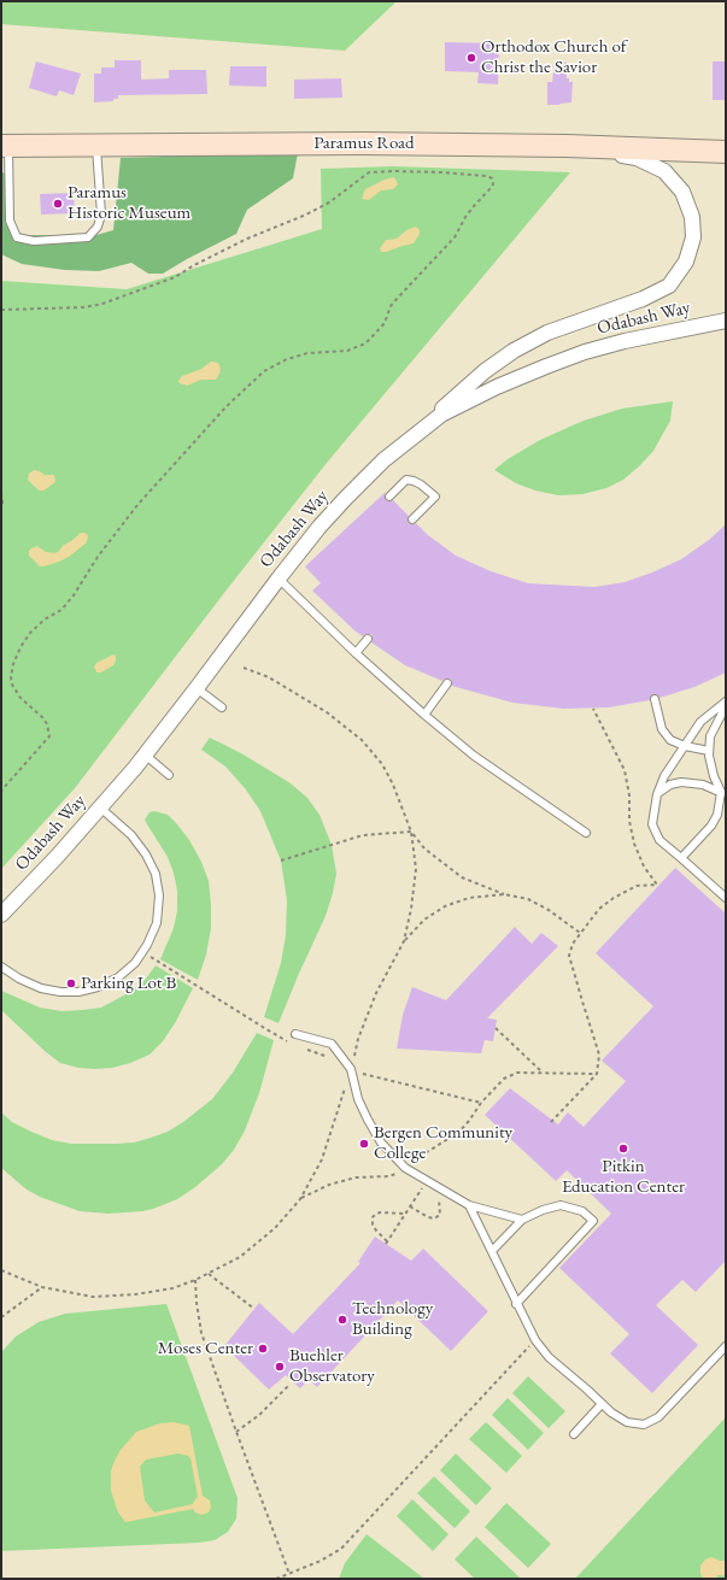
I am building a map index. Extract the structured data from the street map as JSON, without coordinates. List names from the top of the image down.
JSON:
{
  "streets": {
    "main road": ["Paramus Road"],
    "street": ["Odabash Way"]
  },
  "places": [
    "Orthodox Church of Christ the Savior",
    "Paramus Historic Museum",
    "Parking Lot B",
    "Bergen Community College",
    "Pitkin Education Center",
    "Technology Building",
    "Moses Center",
    "Buehler Observatory"
  ]
}
